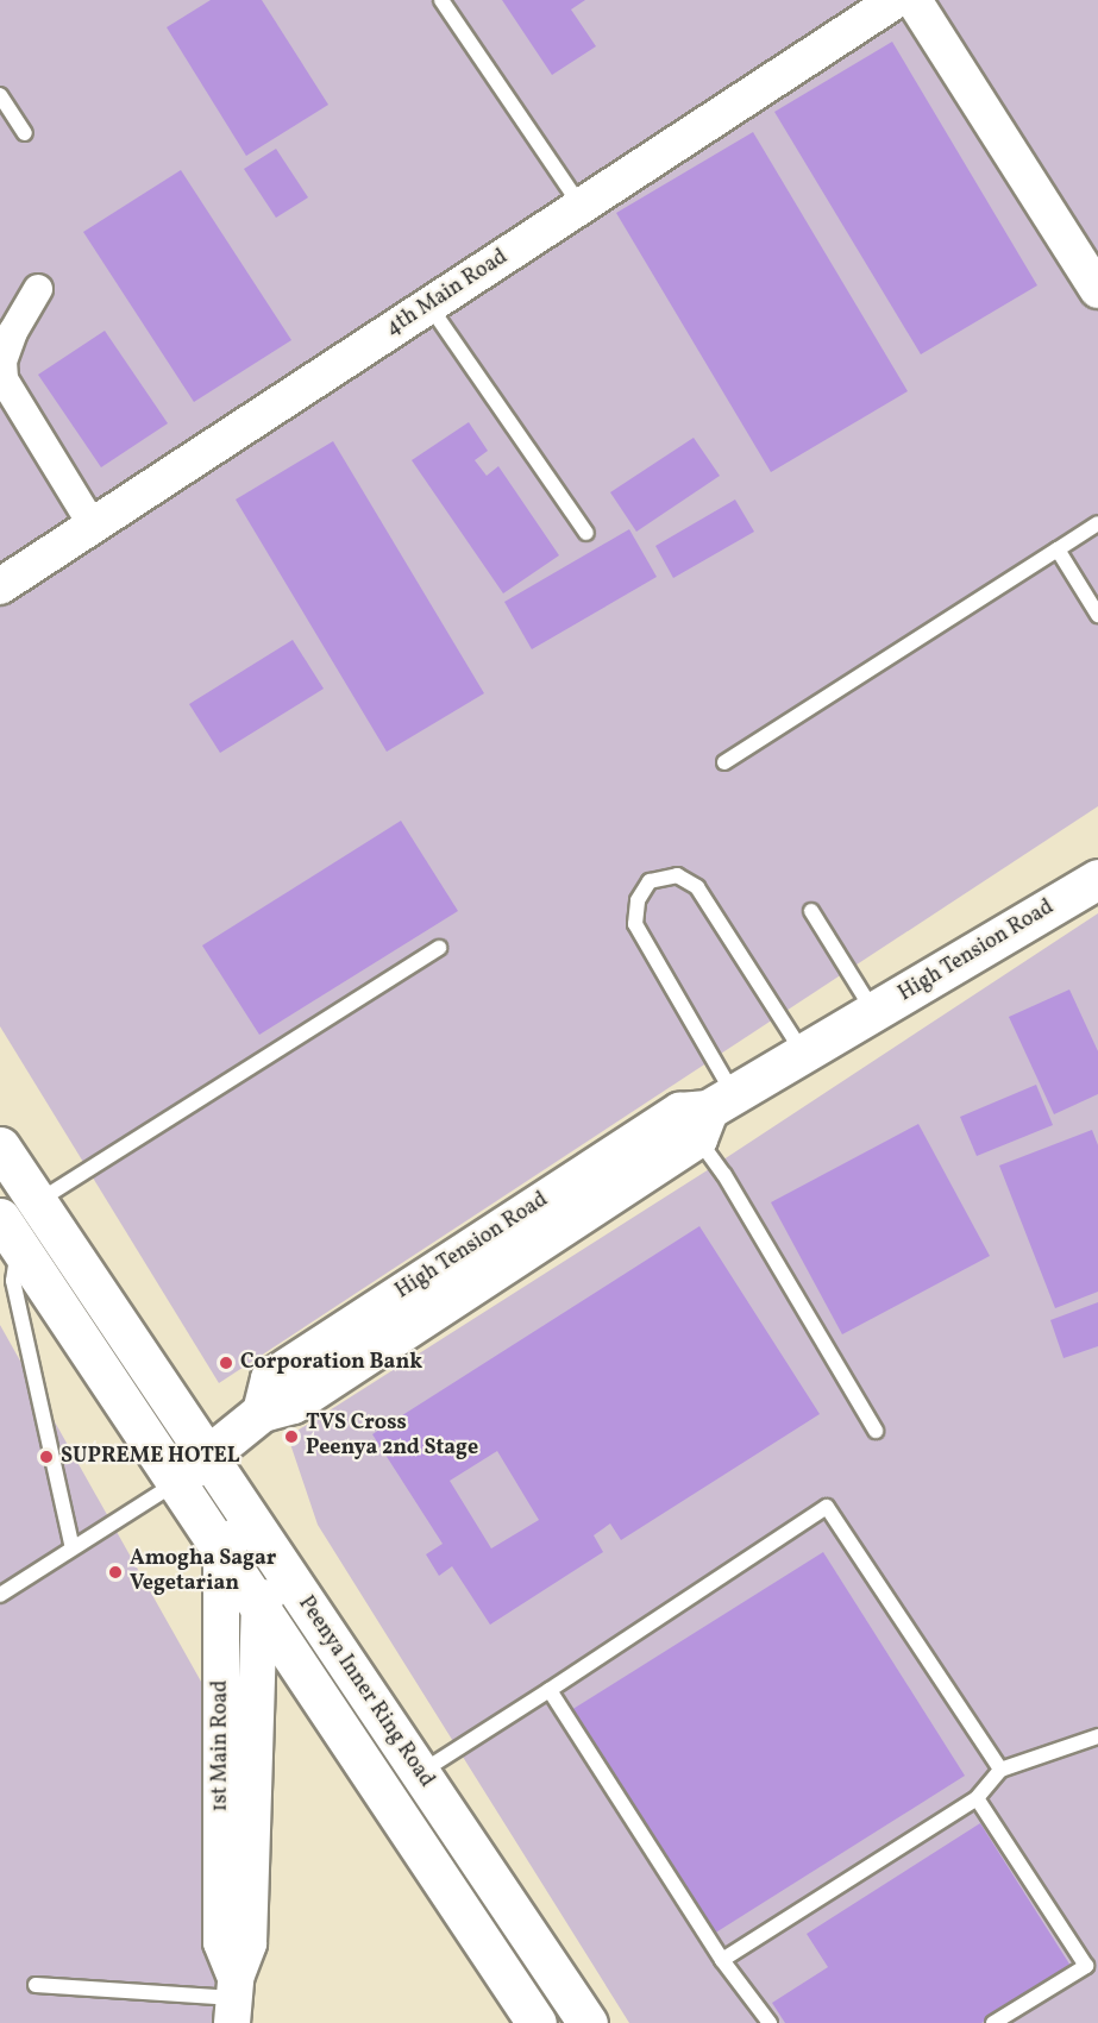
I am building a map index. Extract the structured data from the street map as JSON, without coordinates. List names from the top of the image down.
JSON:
{
  "streets": {
    "main road": ["High Tension Road", "Peenya Inner Ring Road"],
    "street": ["4th Main Road", "1st Main Road"]
  },
  "crossings": [
    ["High Tension Road", "Peenya Inner Ring Road"],
    ["Peenya Inner Ring Road", "1st Main Road"]
  ],
  "places": [
    "Corporation Bank",
    "TVS Cross Peenya 2nd Stage",
    "SUPREME HOTEL",
    "Amogha Sagar Vegetarian"
  ]
}
